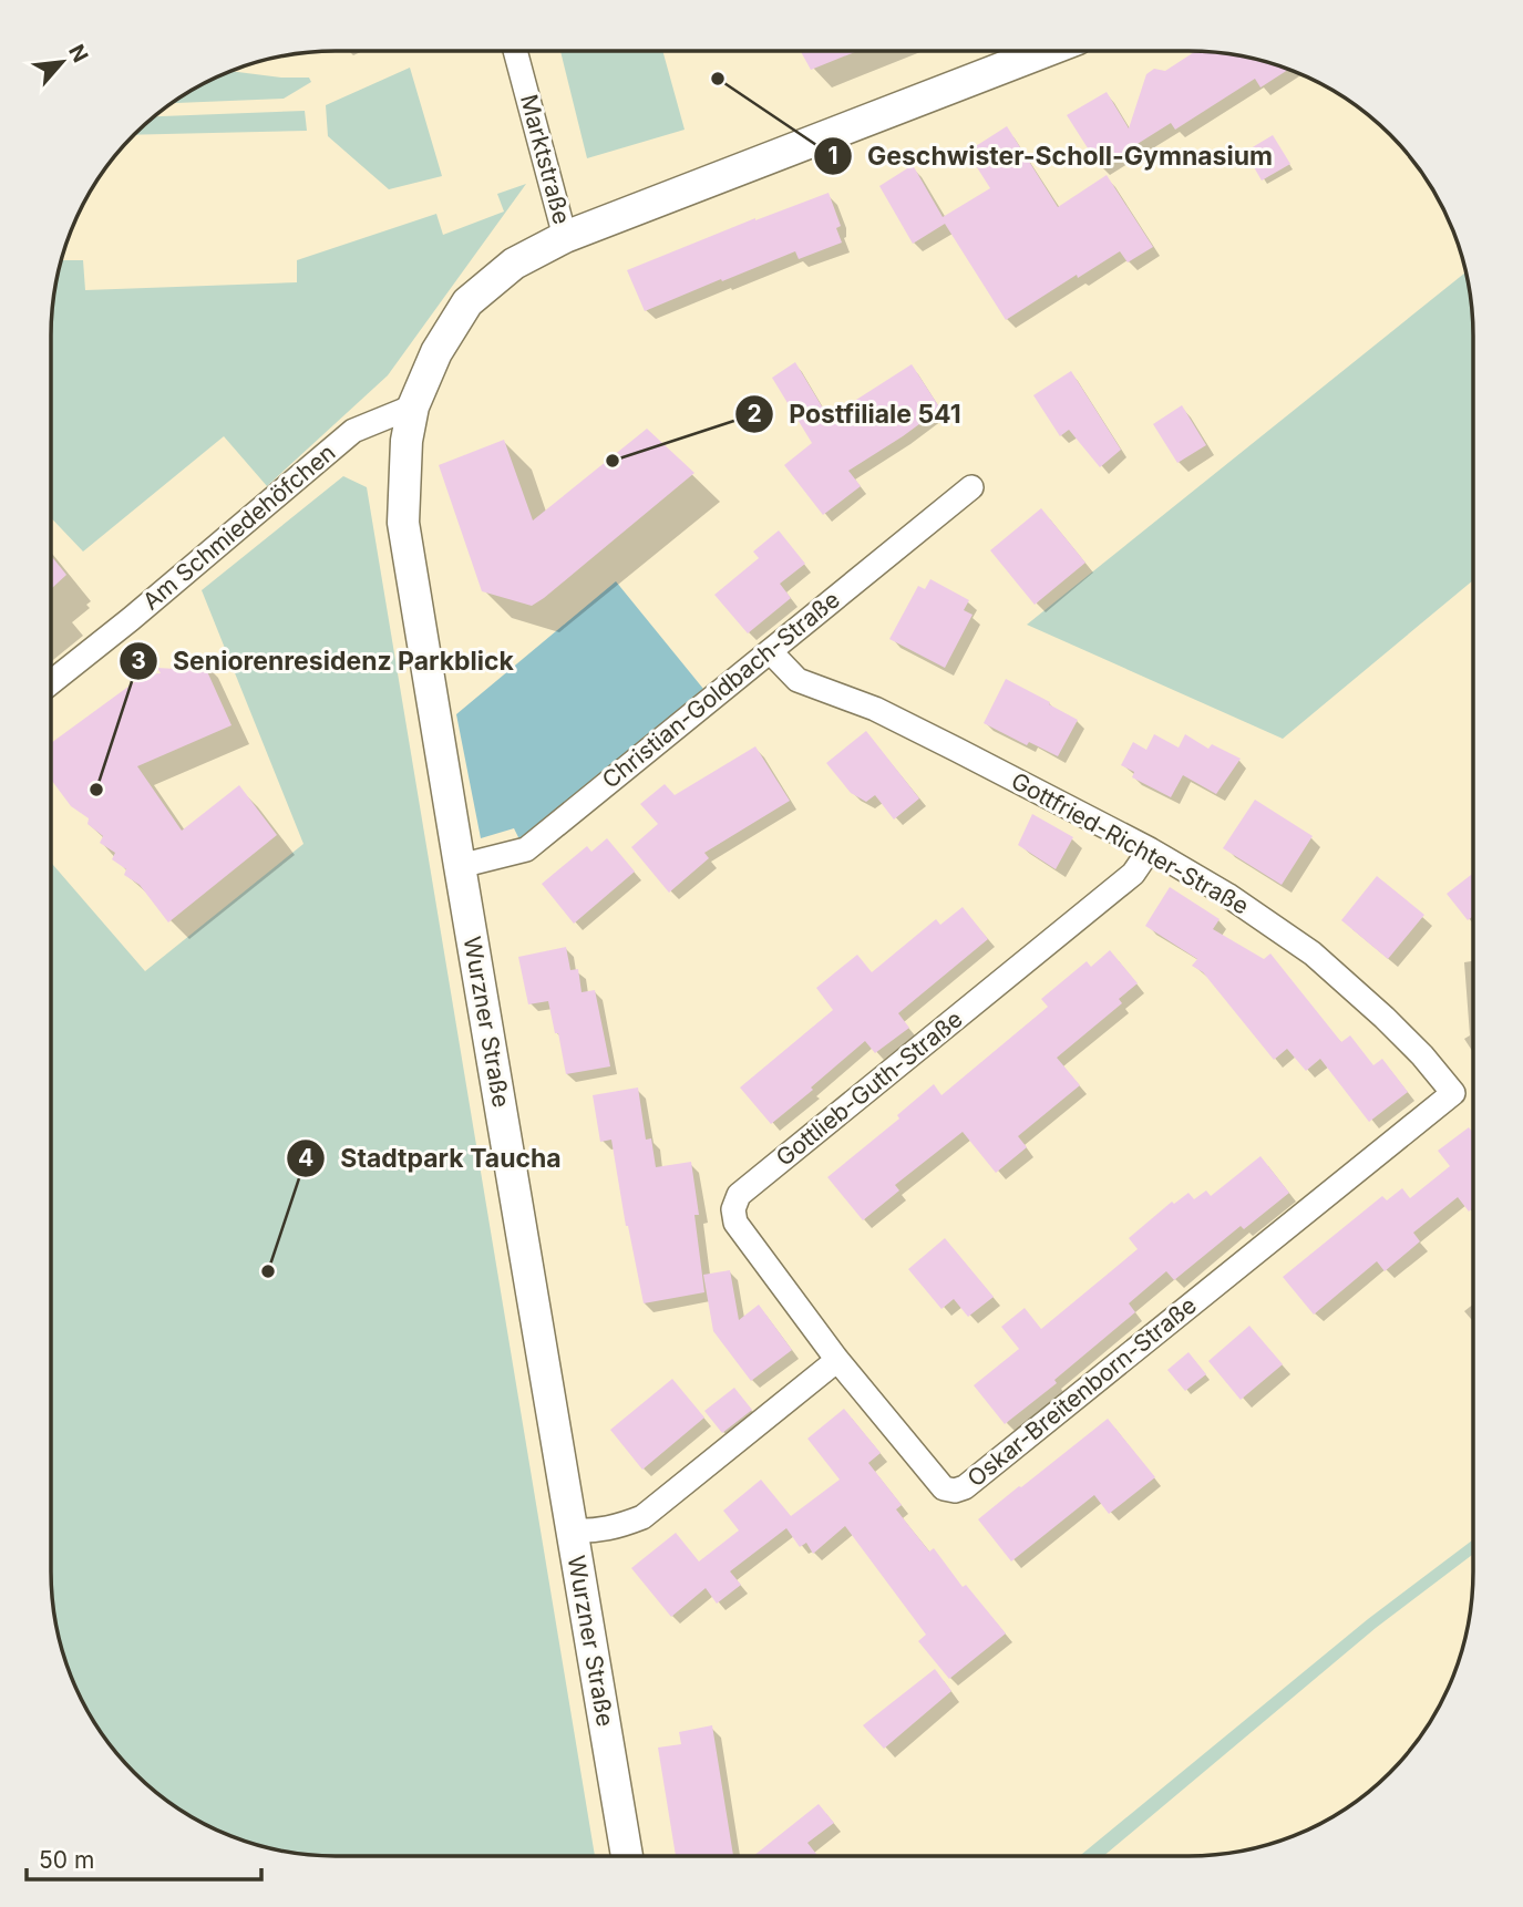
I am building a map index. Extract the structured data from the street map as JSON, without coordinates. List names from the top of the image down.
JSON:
{
  "streets": {
    "street": [
      "Marktstraße",
      "Am Schmiedehöfchen",
      "Christian-Goldbach-Straße",
      "Gottfried-Richter-Straße",
      "Wurzner Straße",
      "Gottlieb-Guth-Straße",
      "Oskar-Breitenborn-Straße"
    ]
  },
  "crossings": [
    ["Marktstraße", "Wurzner Straße"],
    ["Am Schmiedehöfchen", "Wurzner Straße"],
    ["Christian-Goldbach-Straße", "Gottfried-Richter-Straße"],
    ["Christian-Goldbach-Straße", "Wurzner Straße"],
    ["Gottfried-Richter-Straße", "Gottlieb-Guth-Straße"],
    ["Gottfried-Richter-Straße", "Oskar-Breitenborn-Straße"],
    ["Gottlieb-Guth-Straße", "Oskar-Breitenborn-Straße"]
  ],
  "places": [
    "Geschwister-Scholl-Gymnasium",
    "Postfiliale 541",
    "Seniorenresidenz Parkblick",
    "Stadtpark Taucha"
  ],
  "scale_bar": "50 m",
  "north": "top right"
}
